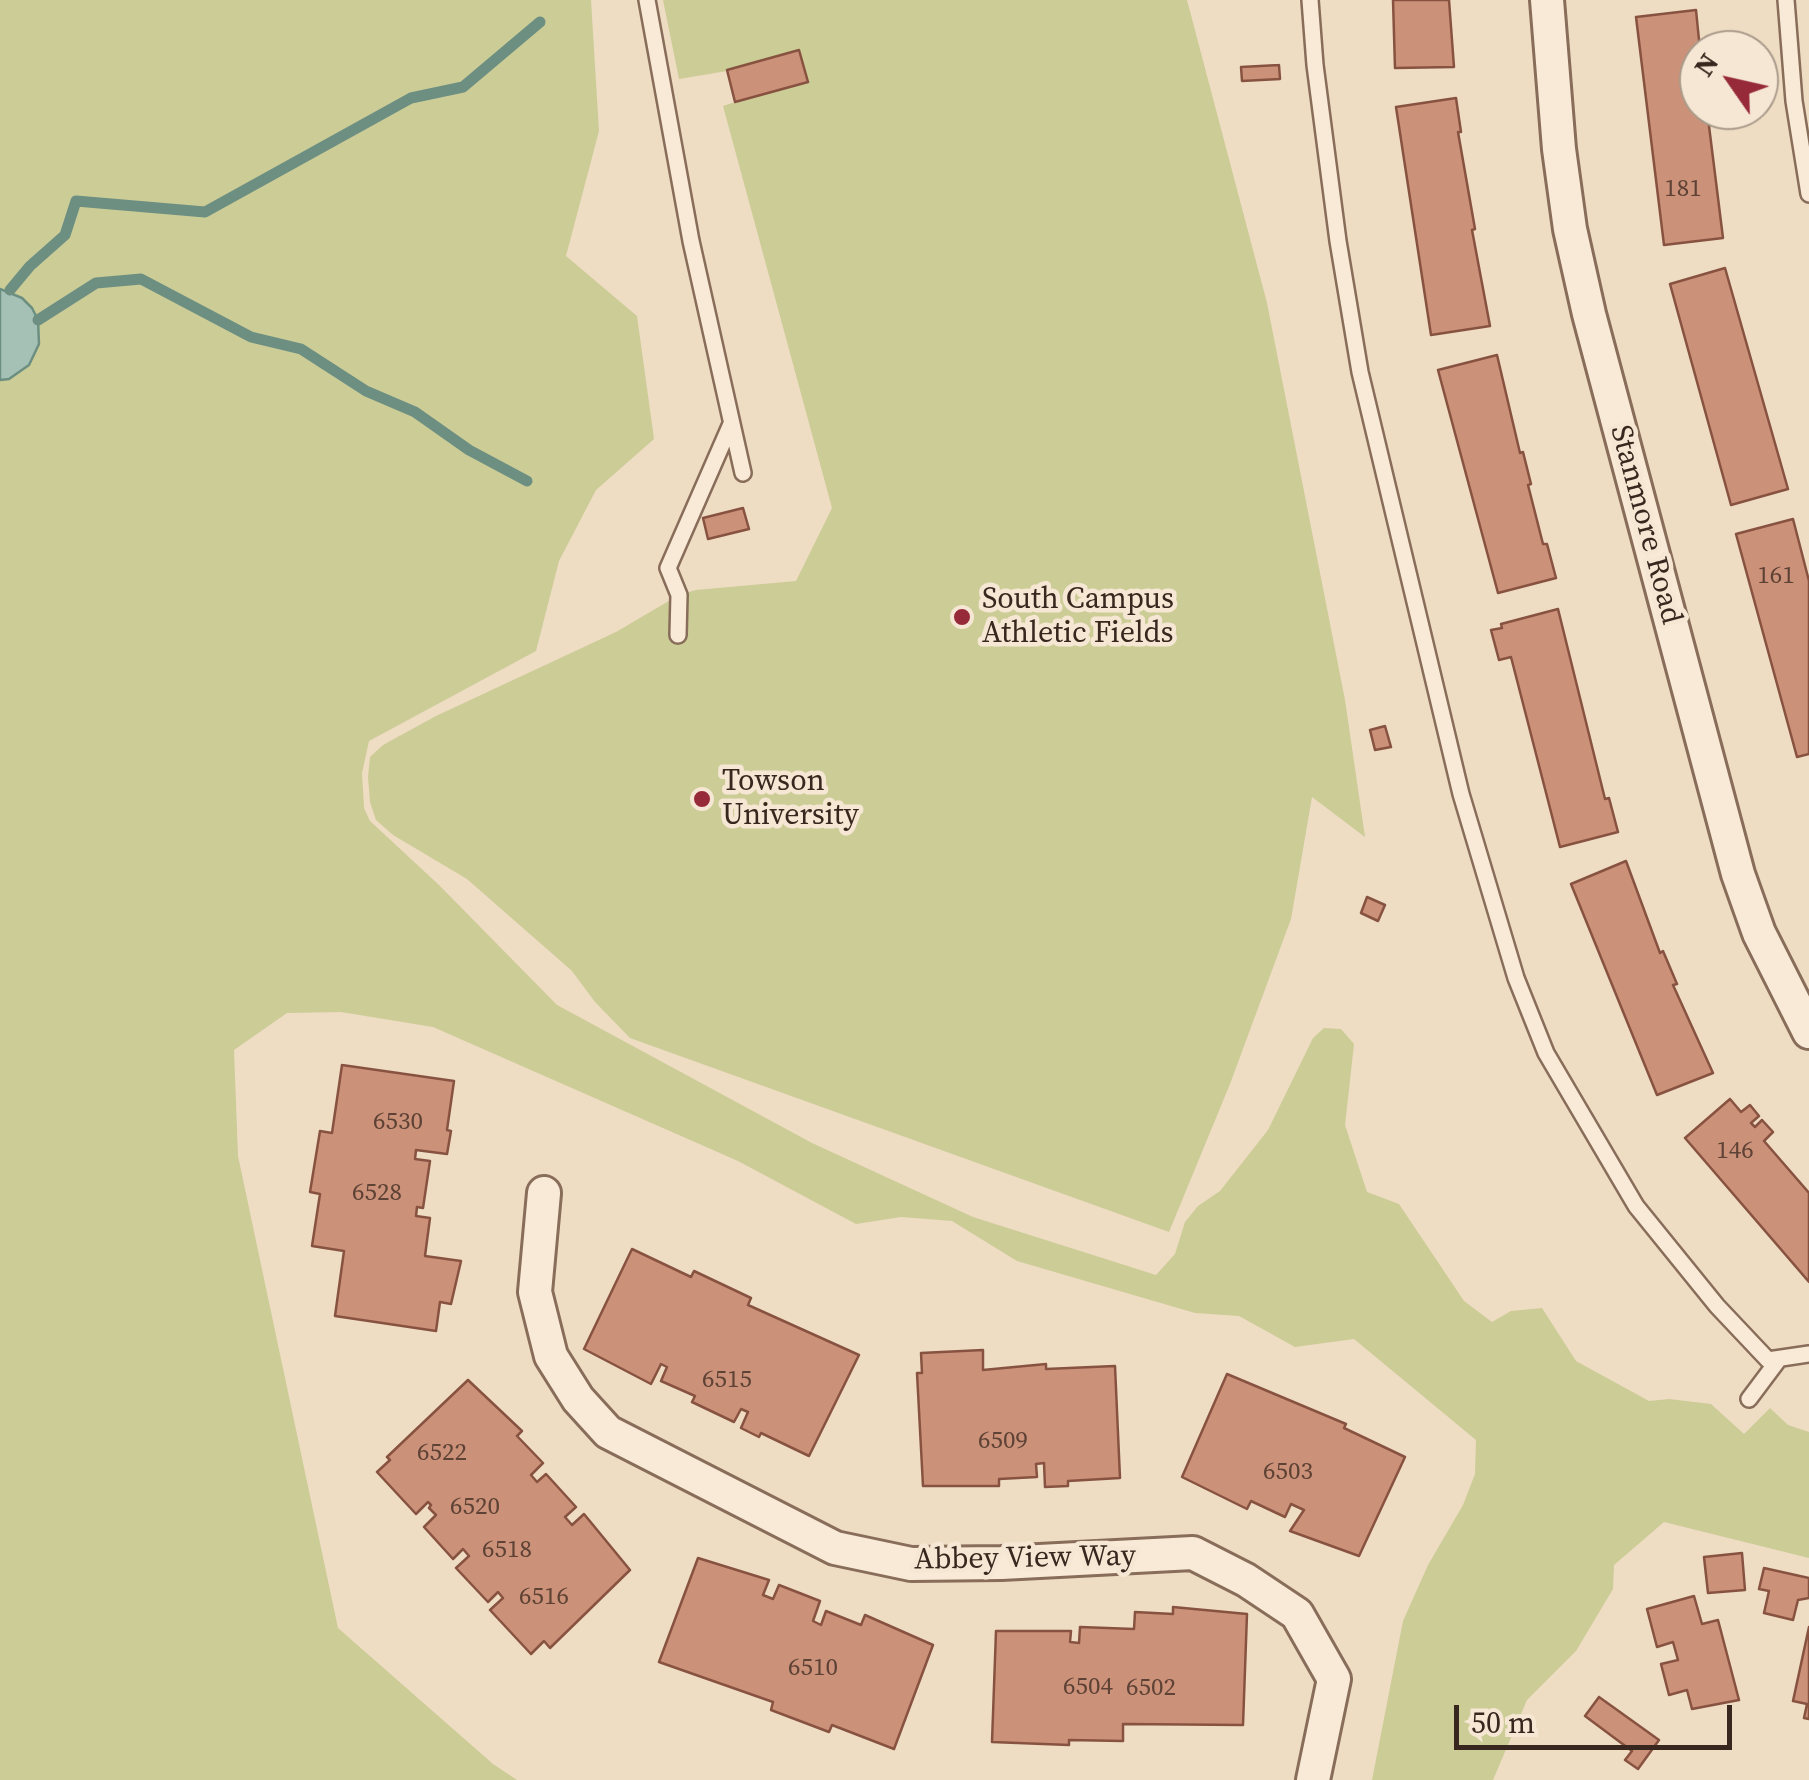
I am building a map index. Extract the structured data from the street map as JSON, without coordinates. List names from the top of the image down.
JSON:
{
  "streets": {
    "street": ["Stanmore Road", "Abbey View Way"]
  },
  "places": ["South Campus Athletic Fields", "Towson University"],
  "house_numbers": [
    "181",
    "161",
    "6530",
    "146",
    "6528",
    "6515",
    "6509",
    "6522",
    "6503",
    "6520",
    "6518",
    "6516",
    "6510",
    "6504",
    "6502"
  ],
  "scale_bar": "50 m",
  "north": "top left"
}
